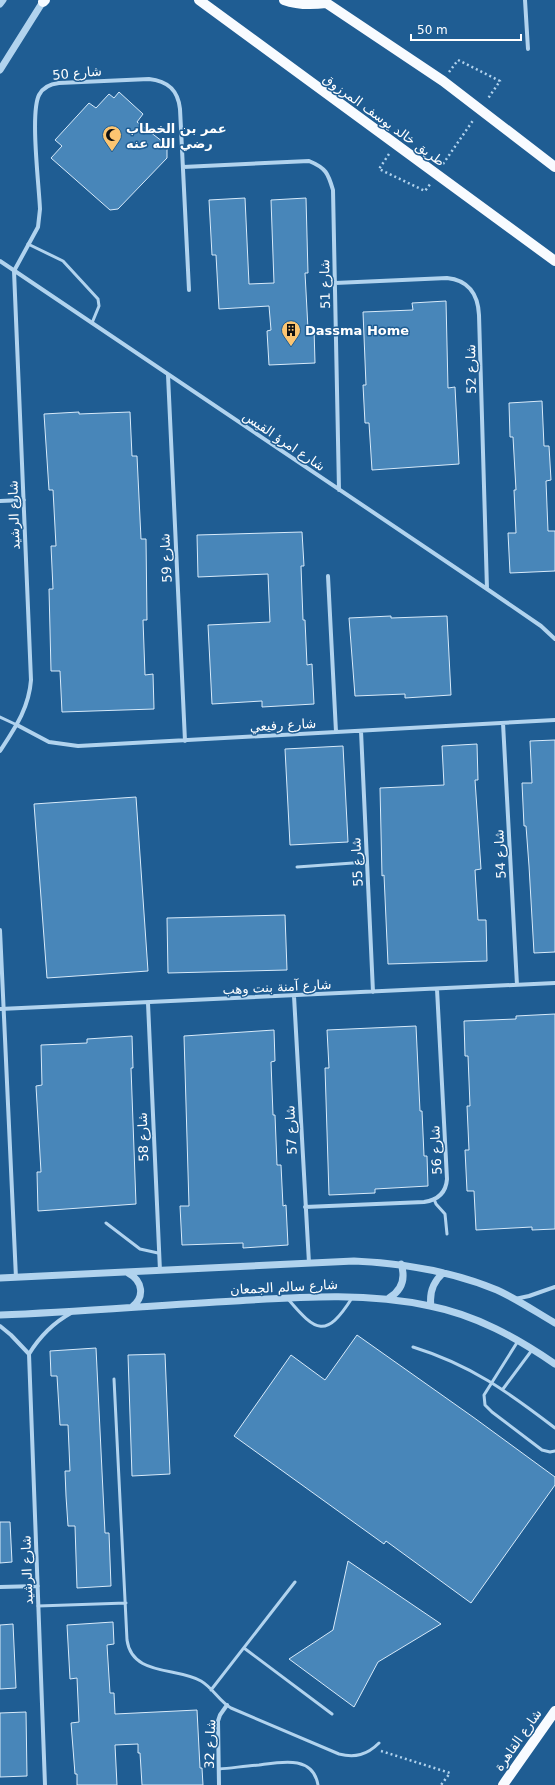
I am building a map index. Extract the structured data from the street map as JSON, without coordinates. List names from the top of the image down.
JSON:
{
  "streets": {
    "main road": ["طريق خالد يوسف المرزوق", "شارع القاهرة"],
    "street": [
      "شارع 50",
      "شارع 51",
      "شارع 52",
      "شارع امرؤ القيس",
      "شارع الرشيد",
      "شارع 59",
      "شارع رفيعي",
      "شارع 54",
      "شارع 55",
      "شارع آمنة بنت وهب",
      "شارع 57",
      "شارع 58",
      "شارع 56",
      "شارع سالم الجمعان",
      "شارع 32"
    ]
  },
  "crossings": [
    ["شارع 50", "شارع 51"],
    ["شارع 50", "شارع امرؤ القيس"],
    ["شارع 50", "شارع الرشيد"],
    ["شارع 51", "شارع 52"],
    ["شارع 51", "شارع امرؤ القيس"],
    ["شارع 52", "شارع امرؤ القيس"],
    ["شارع امرؤ القيس", "شارع الرشيد"],
    ["شارع امرؤ القيس", "شارع 59"],
    ["شارع الرشيد", "شارع رفيعي"],
    ["شارع 59", "شارع رفيعي"],
    ["شارع رفيعي", "شارع 54"],
    ["شارع رفيعي", "شارع 55"],
    ["شارع 54", "شارع آمنة بنت وهب"],
    ["شارع 55", "شارع آمنة بنت وهب"],
    ["شارع آمنة بنت وهب", "شارع 57"],
    ["شارع آمنة بنت وهب", "شارع 58"],
    ["شارع آمنة بنت وهب", "شارع 56"],
    ["شارع 57", "شارع سالم الجمعان"],
    ["شارع 58", "شارع سالم الجمعان"]
  ],
  "places": {
    "mosque": ["عمر بن الخطاب رضي الله عنه"],
    "building": ["Dassma Home"]
  },
  "scale_bar": "50 m"
}
